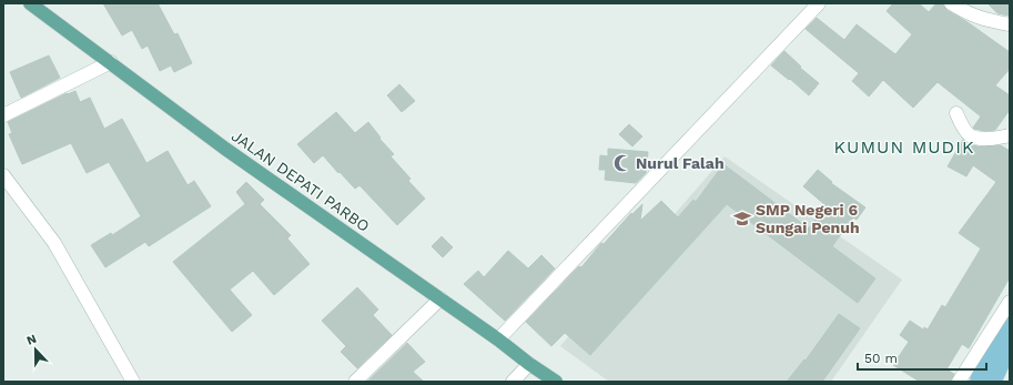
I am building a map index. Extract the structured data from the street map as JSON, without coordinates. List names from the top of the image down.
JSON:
{
  "streets": {
    "main road": ["JALAN DEPATI PARBO"]
  },
  "districts": ["KUMUN MUDIK"],
  "places": {
    "mosque": ["Nurul Falah"],
    "school or university": ["SMP Negeri 6 Sungai Penuh"]
  },
  "scale_bar": "50 m",
  "north": "top"
}
